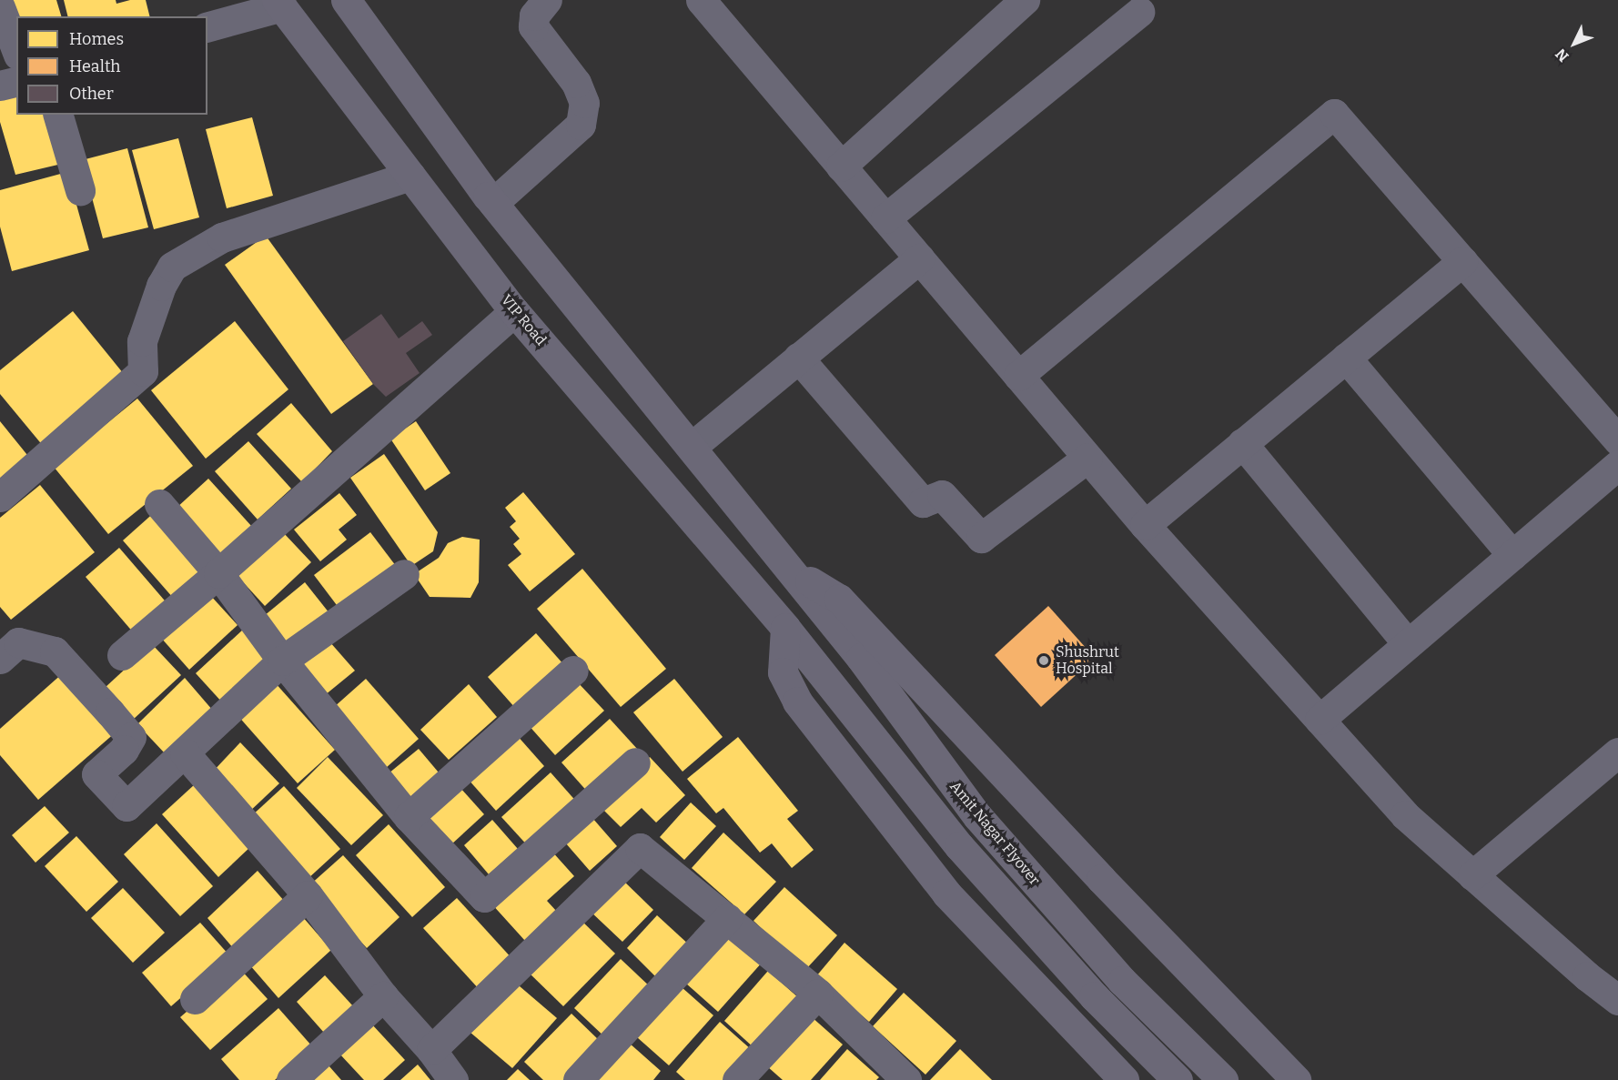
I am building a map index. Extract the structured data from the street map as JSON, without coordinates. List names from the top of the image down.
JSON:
{
  "streets": {
    "main road": ["VIP Road", "Amit Nagar Flyover"]
  },
  "places": ["Shushrut Hospital"],
  "legend": ["Homes", "Health", "Other"],
  "north": "bottom left"
}
